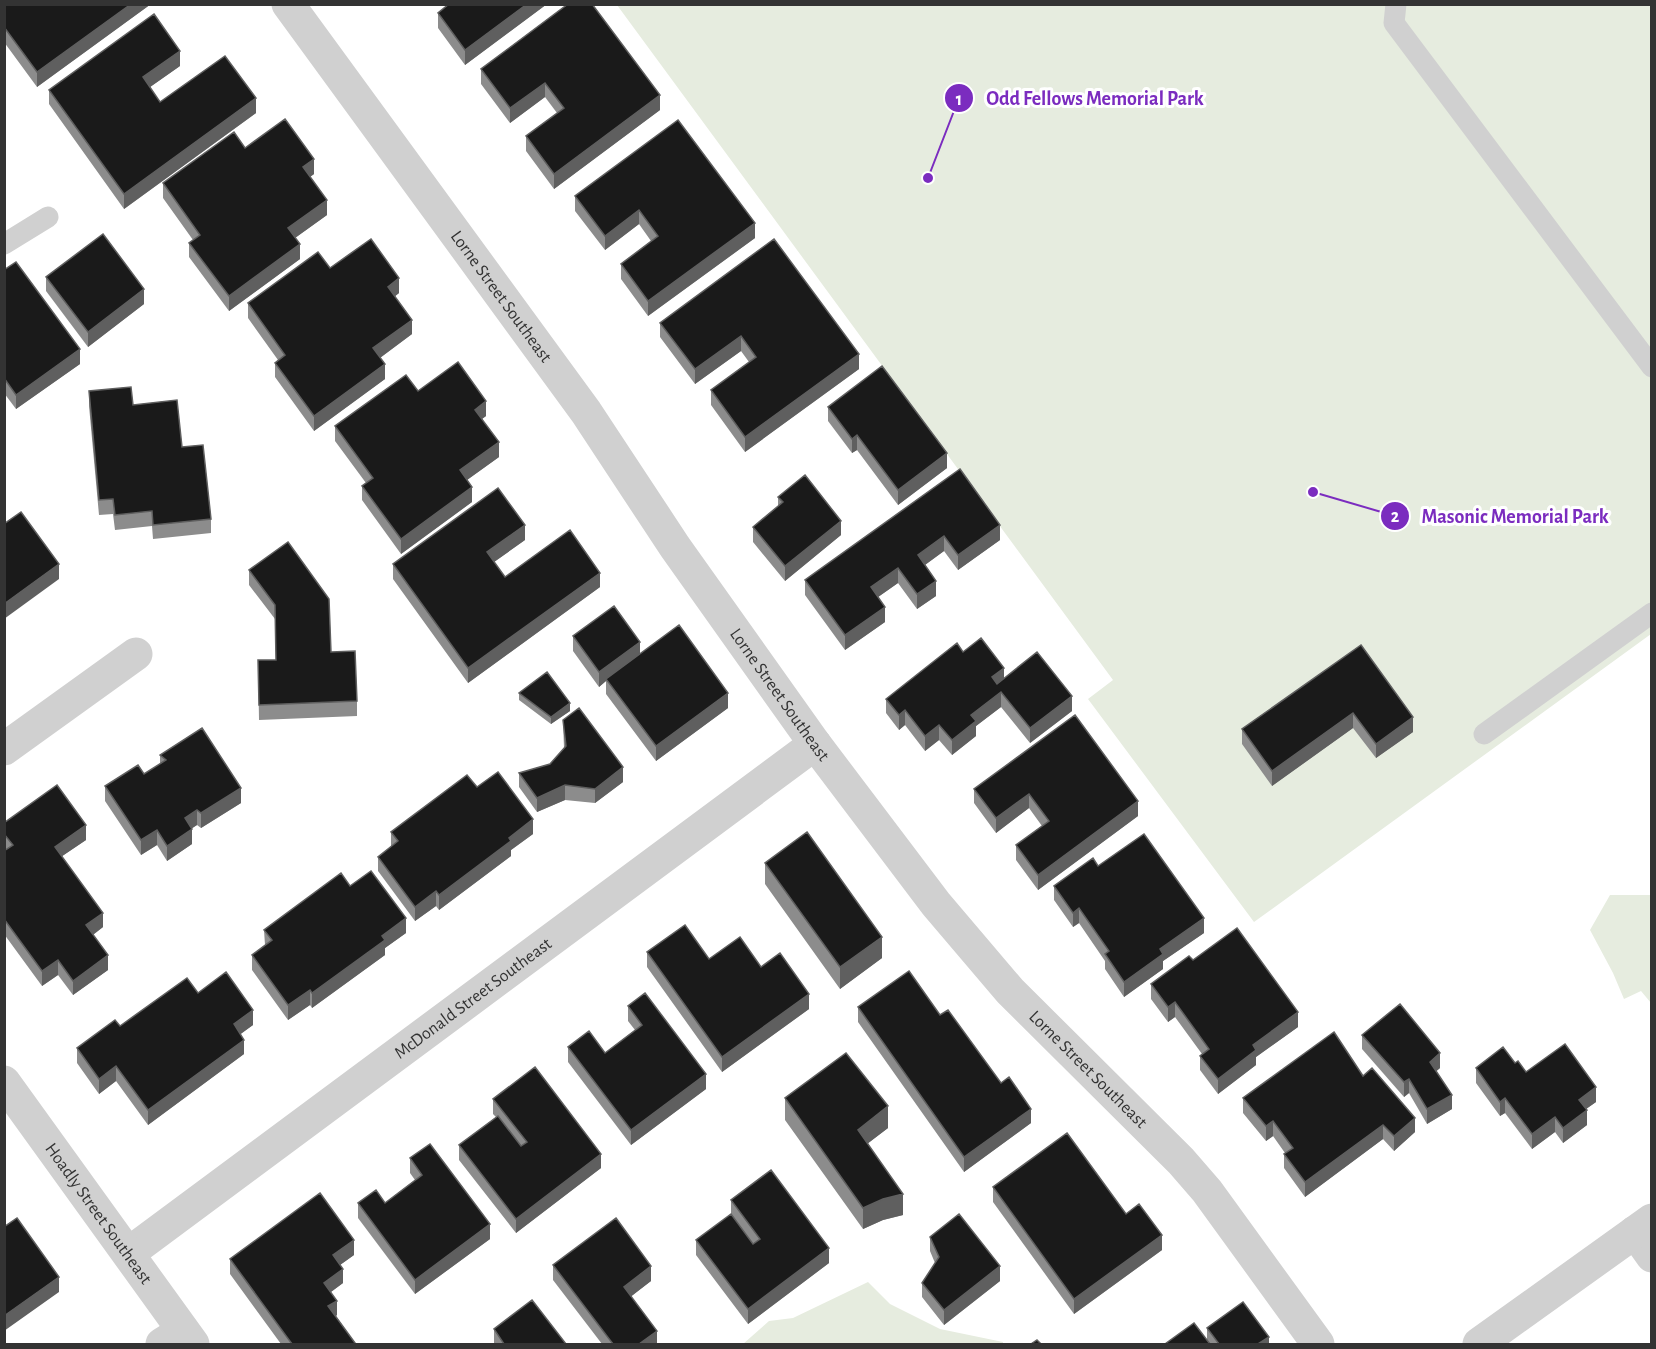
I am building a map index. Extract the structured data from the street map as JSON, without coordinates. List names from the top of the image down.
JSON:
{
  "streets": {
    "street": ["Lorne Street Southeast", "McDonald Street Southeast", "Hoadly Street Southeast"]
  },
  "crossings": [
    ["Lorne Street Southeast", "McDonald Street Southeast"],
    ["McDonald Street Southeast", "Hoadly Street Southeast"]
  ],
  "places": ["Odd Fellows Memorial Park", "Masonic Memorial Park"]
}
